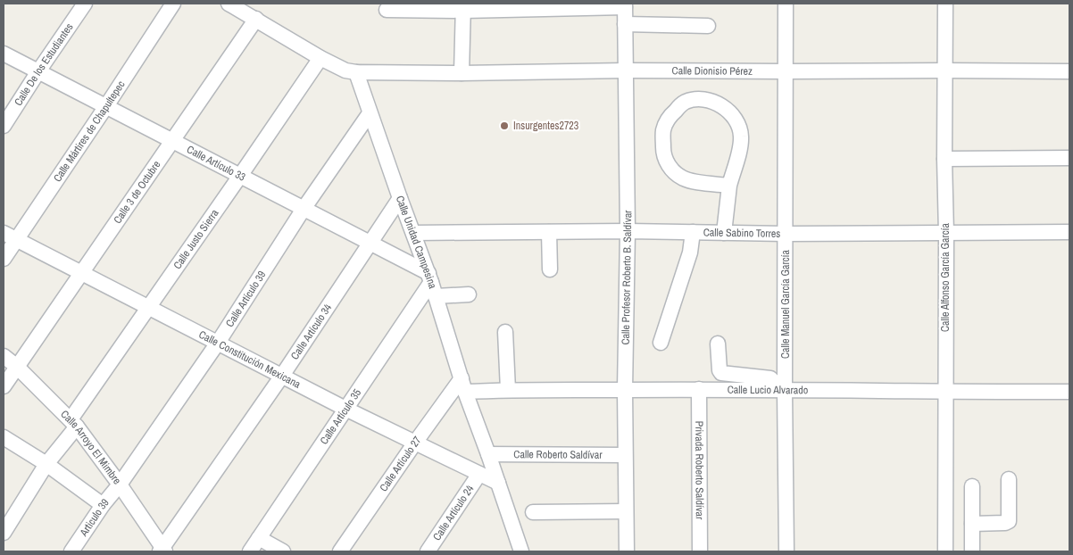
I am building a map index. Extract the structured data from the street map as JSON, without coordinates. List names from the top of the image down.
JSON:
{
  "streets": {
    "street": [
      "Calle De los Estudiantes",
      "Calle Dionisio Pérez",
      "Calle Mártires de Chapultepec",
      "Calle Artículo 33",
      "Calle 3 de Octubre",
      "Calle Sabino Torres",
      "Calle Justo Sierra",
      "Calle Unidad Campesina",
      "Calle Profesor Roberto B. Saldívar",
      "Calle Alfonso García García",
      "Calle Artículo 39",
      "Calle Manuel García García",
      "Calle Artículo 34",
      "Calle Constitución Mexicana",
      "Calle Lucio Alvarado",
      "Calle Artículo 35",
      "Calle Arroyo El Mimbre",
      "Calle Roberto Saldívar",
      "Calle Artículo 27",
      "Privada Roberto Saldívar",
      "Calle Artículo 24",
      "Articulo 39"
    ]
  },
  "crossings": [
    ["Calle De los Estudiantes", "Calle Artículo 33"],
    ["Calle Dionisio Pérez", "Calle Unidad Campesina"],
    ["Calle Dionisio Pérez", "Calle Profesor Roberto B. Saldívar"],
    ["Calle Dionisio Pérez", "Calle Alfonso García García"],
    ["Calle Dionisio Pérez", "Calle Manuel García García"],
    ["Calle Mártires de Chapultepec", "Calle Artículo 33"],
    ["Calle Mártires de Chapultepec", "Calle Constitución Mexicana"],
    ["Calle Artículo 33", "Calle 3 de Octubre"],
    ["Calle Artículo 33", "Calle Justo Sierra"],
    ["Calle Artículo 33", "Calle Unidad Campesina"],
    ["Calle Artículo 33", "Calle Artículo 39"],
    ["Calle Artículo 33", "Calle Artículo 34"],
    ["Calle Artículo 33", "Calle Artículo 35"],
    ["Calle 3 de Octubre", "Calle Constitución Mexicana"],
    ["Calle 3 de Octubre", "Calle Arroyo El Mimbre"],
    ["Calle Sabino Torres", "Calle Unidad Campesina"],
    ["Calle Sabino Torres", "Calle Profesor Roberto B. Saldívar"],
    ["Calle Sabino Torres", "Calle Alfonso García García"],
    ["Calle Sabino Torres", "Calle Manuel García García"],
    ["Calle Justo Sierra", "Calle Constitución Mexicana"],
    ["Calle Justo Sierra", "Calle Arroyo El Mimbre"],
    ["Calle Unidad Campesina", "Calle Artículo 39"],
    ["Calle Unidad Campesina", "Calle Artículo 34"],
    ["Calle Unidad Campesina", "Calle Constitución Mexicana"],
    ["Calle Unidad Campesina", "Calle Lucio Alvarado"],
    ["Calle Unidad Campesina", "Calle Artículo 35"],
    ["Calle Unidad Campesina", "Calle Roberto Saldívar"],
    ["Calle Unidad Campesina", "Calle Artículo 27"],
    ["Calle Profesor Roberto B. Saldívar", "Calle Lucio Alvarado"],
    ["Calle Profesor Roberto B. Saldívar", "Calle Roberto Saldívar"],
    ["Calle Alfonso García García", "Calle Lucio Alvarado"],
    ["Calle Artículo 39", "Calle Constitución Mexicana"],
    ["Calle Artículo 39", "Calle Arroyo El Mimbre"],
    ["Calle Artículo 39", "Articulo 39"],
    ["Calle Manuel García García", "Calle Lucio Alvarado"],
    ["Calle Artículo 34", "Calle Constitución Mexicana"],
    ["Calle Artículo 34", "Calle Arroyo El Mimbre"],
    ["Calle Constitución Mexicana", "Calle Artículo 35"],
    ["Calle Constitución Mexicana", "Calle Artículo 27"],
    ["Calle Constitución Mexicana", "Calle Artículo 24"],
    ["Calle Lucio Alvarado", "Calle Artículo 27"],
    ["Calle Lucio Alvarado", "Privada Roberto Saldívar"],
    ["Calle Arroyo El Mimbre", "Articulo 39"]
  ],
  "places": ["Insurgentes2723"]
}
